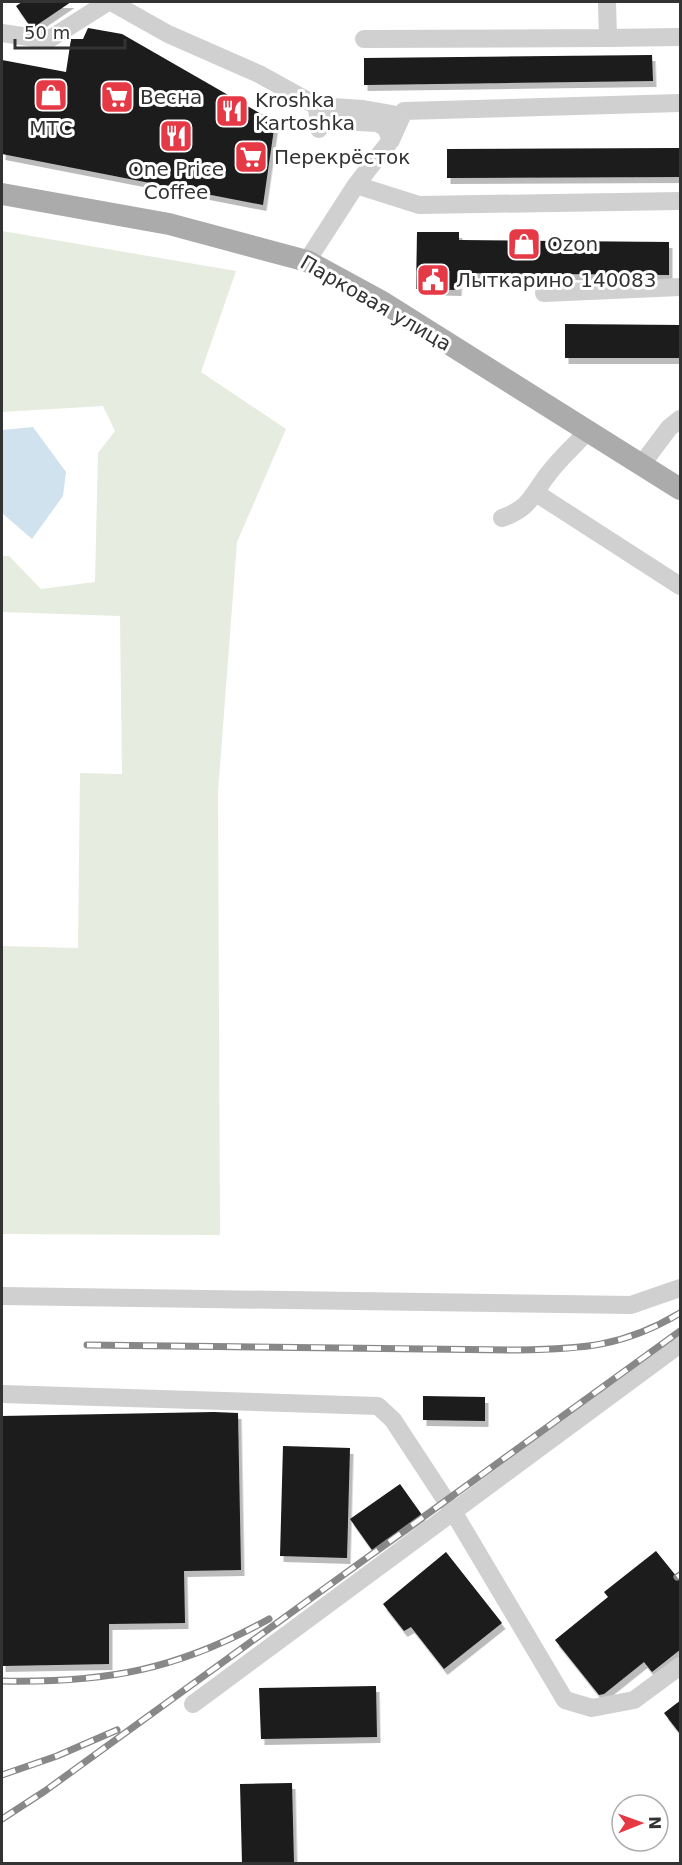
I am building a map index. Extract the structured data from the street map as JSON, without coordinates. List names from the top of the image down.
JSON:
{
  "streets": {
    "main road": ["Парковая улица"]
  },
  "places": {
    "shop": ["МТС", "Ozon"],
    "supermarket": ["Весна", "Перекрёсток"],
    "restaurant": ["Kroshka Kartoshka", "One Price Coffee"],
    "public building": ["Лыткарино 140083"]
  },
  "scale_bar": "50 m",
  "north": "right"
}
